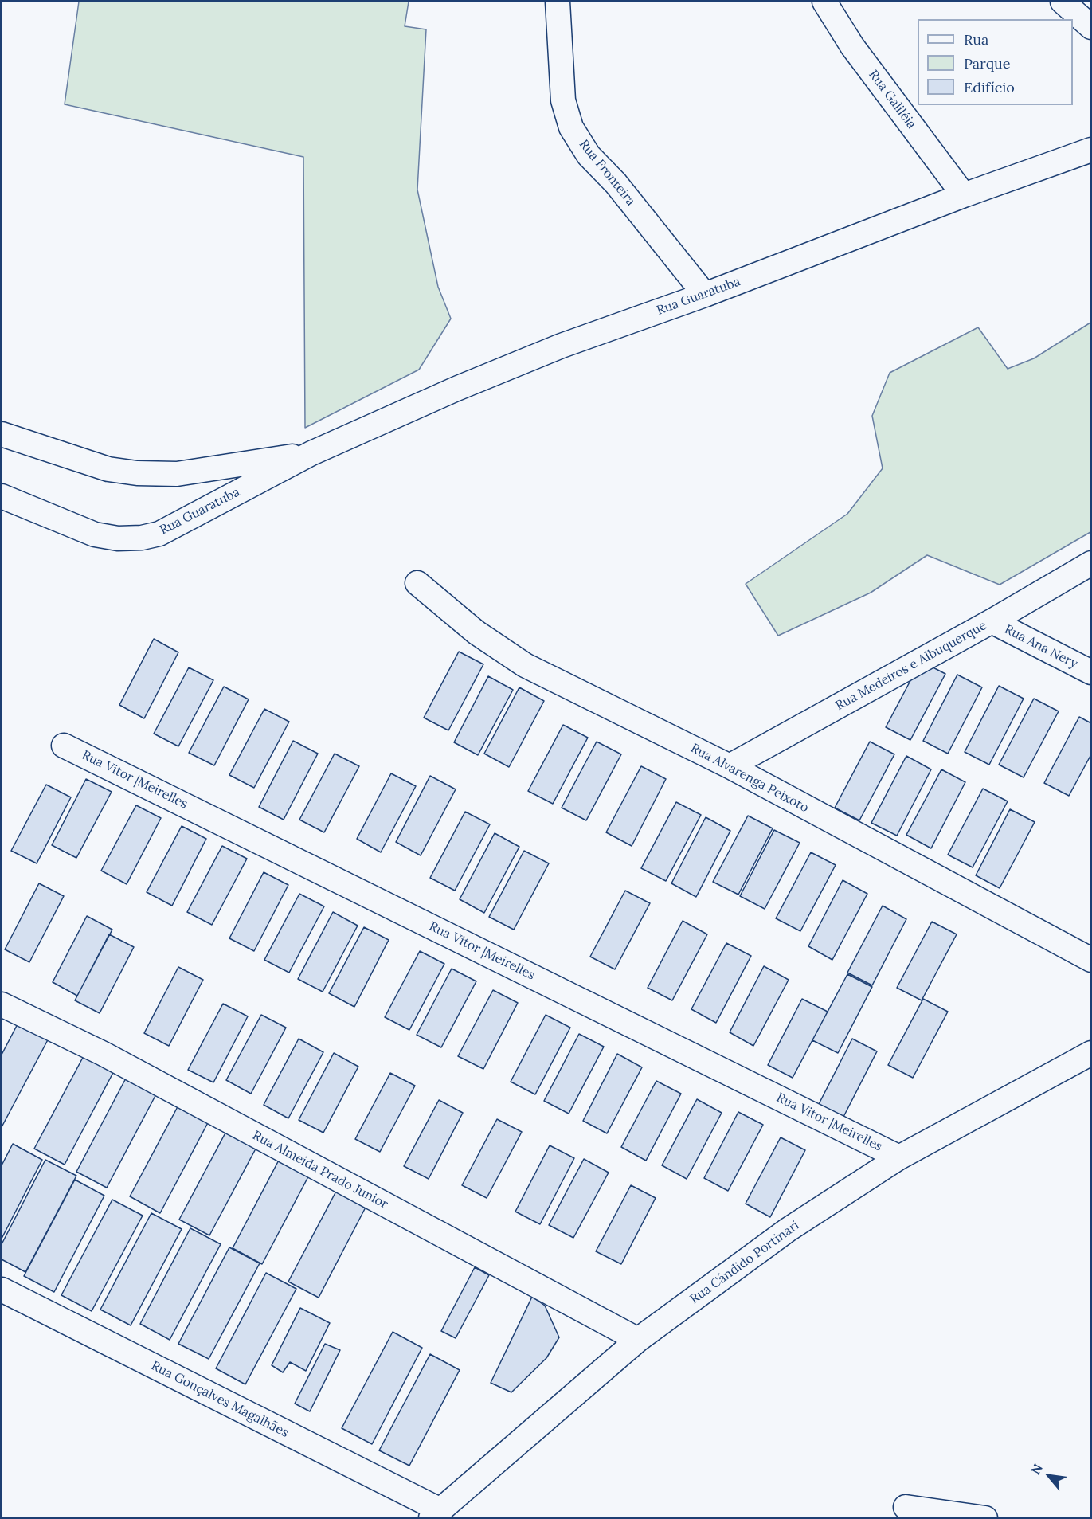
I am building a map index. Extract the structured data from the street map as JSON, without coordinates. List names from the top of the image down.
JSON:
{
  "streets": {
    "street": [
      "Rua Galiléia",
      "Rua Fronteira",
      "Rua Guaratuba",
      "Rua Ana Nery",
      "Rua Medeiros e Albuquerque",
      "Rua Alvarenga Peixoto",
      "Rua Vitor |Meirelles",
      "Rua Almeida Prado Junior",
      "Rua Cândido Portinari",
      "Rua Gonçalves Magalhães"
    ]
  },
  "crossings": [
    ["Rua Galiléia", "Rua Guaratuba"],
    ["Rua Fronteira", "Rua Guaratuba"],
    ["Rua Ana Nery", "Rua Medeiros e Albuquerque"],
    ["Rua Medeiros e Albuquerque", "Rua Alvarenga Peixoto"],
    ["Rua Vitor |Meirelles", "Rua Cândido Portinari"],
    ["Rua Almeida Prado Junior", "Rua Cândido Portinari"],
    ["Rua Cândido Portinari", "Rua Gonçalves Magalhães"]
  ],
  "legend": ["Rua", "Parque", "Edifício"],
  "north": "top left"
}
